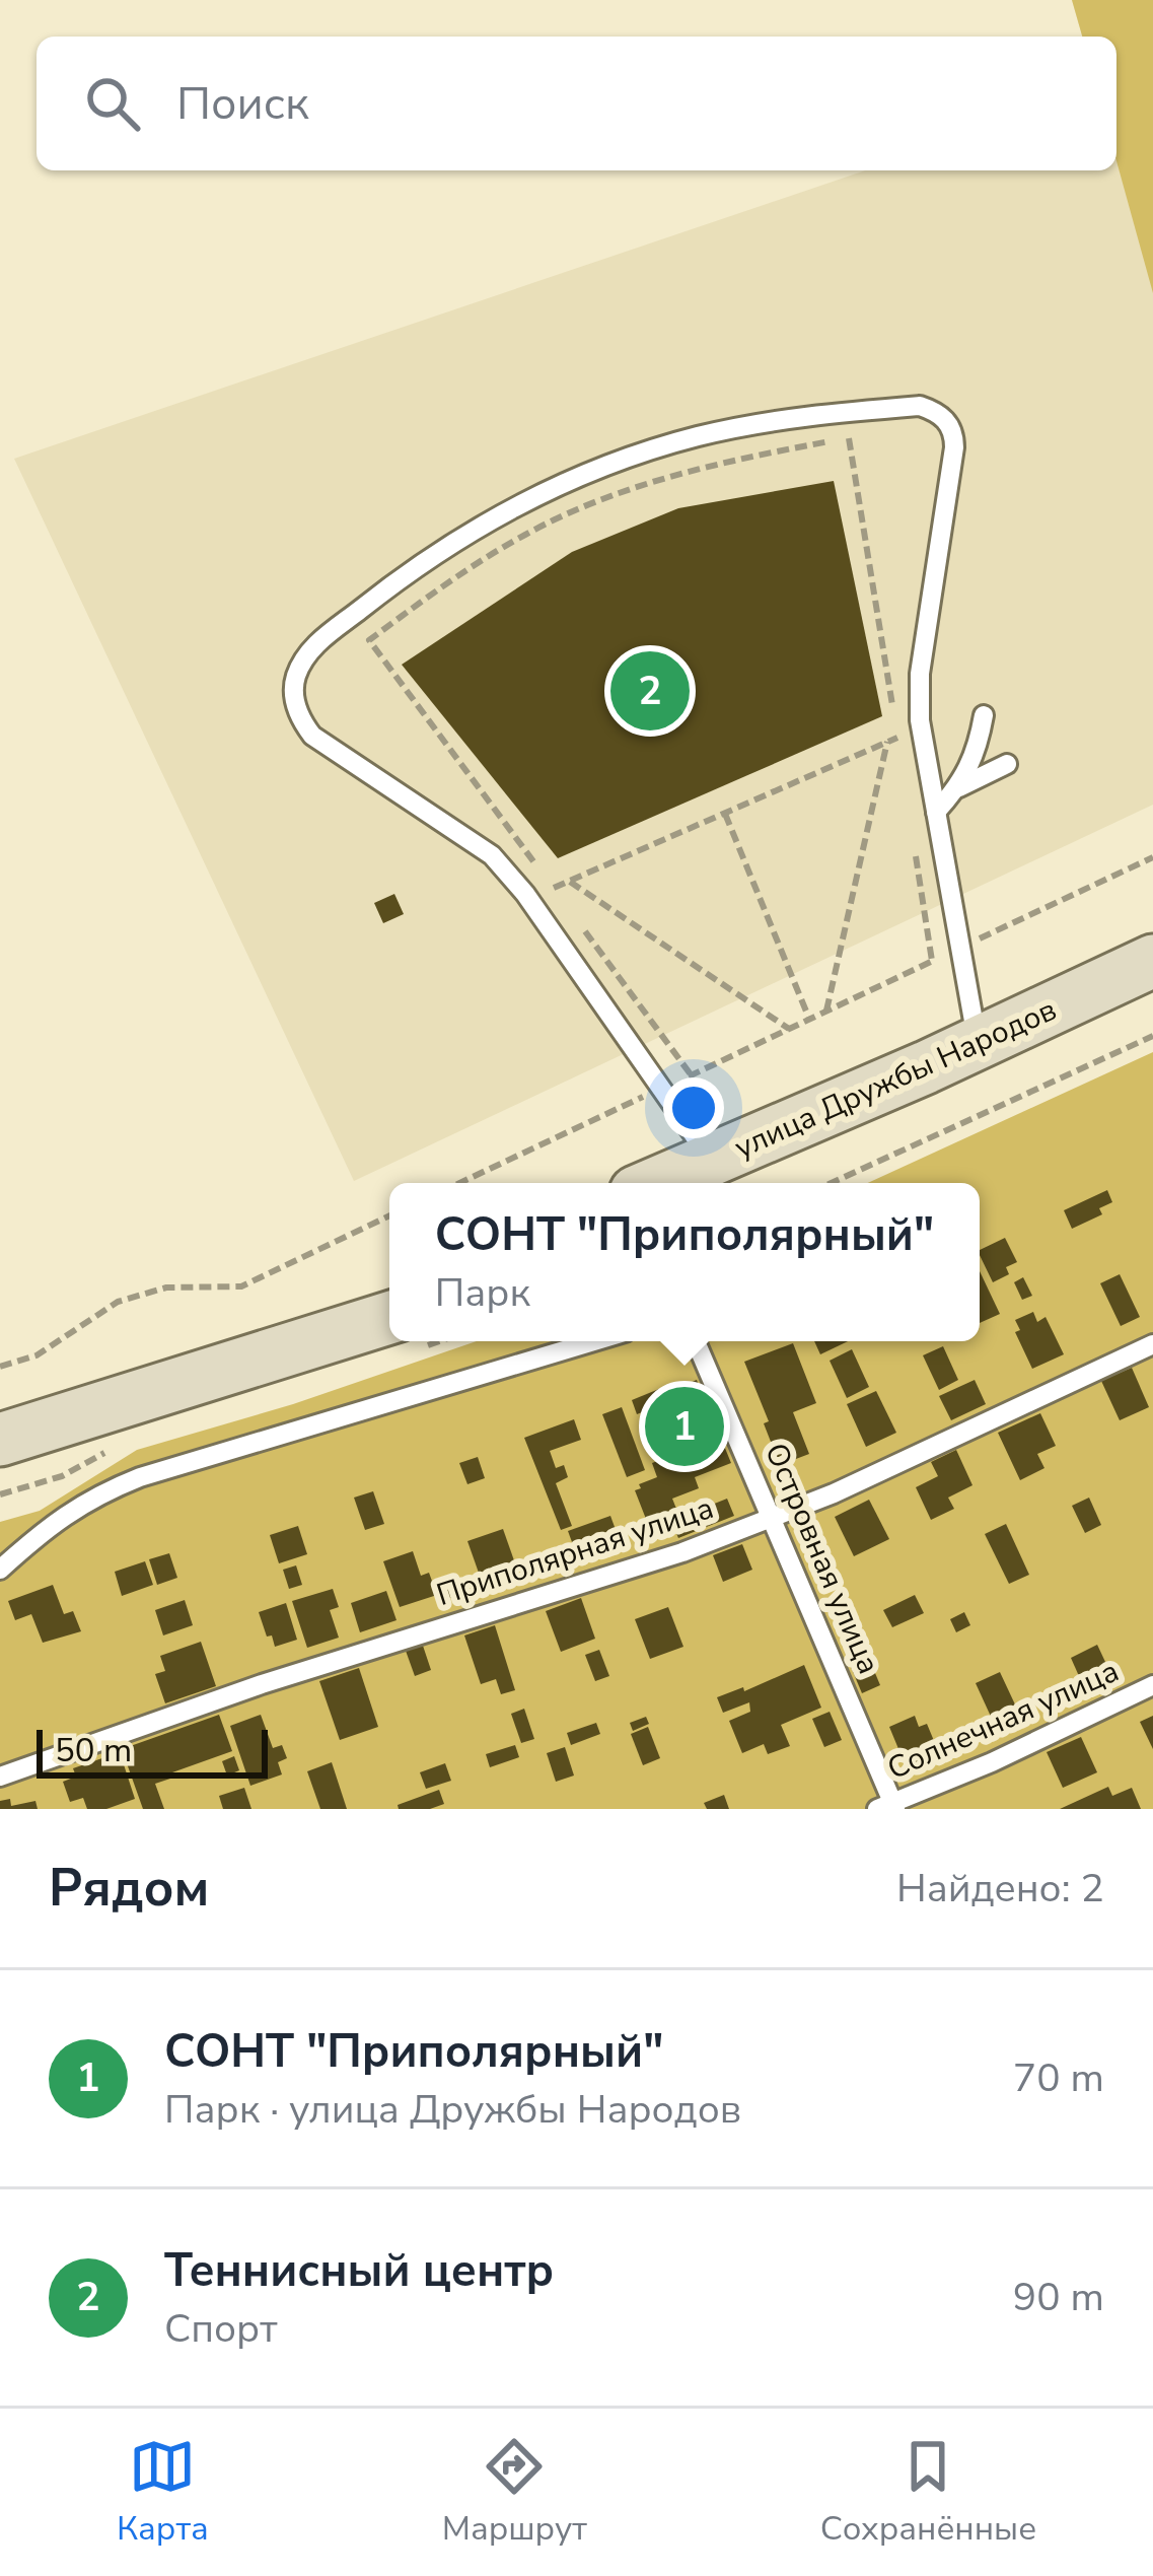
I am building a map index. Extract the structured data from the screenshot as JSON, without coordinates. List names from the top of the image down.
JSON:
{
  "streets": {
    "main road": ["улица Дружбы Народов"],
    "lane": ["Приполярная улица", "Островная улица", "Солнечная улица"]
  },
  "crossings": [
    ["Приполярная улица", "Островная улица"],
    ["Островная улица", "Солнечная улица"]
  ],
  "scale_bar": "50 m",
  "page": {
    "search": "Поиск",
    "pins": ["2", "1"],
    "popup": ["СОНТ \"Приполярный\"", "Парк"],
    "scale": "50 m",
    "heading": ["Рядом", "Найдено: 2"],
    "list": [
      {
        "mark": "1",
        "name": "СОНТ \"Приполярный\"",
        "note": "Парк · улица Дружбы Народов",
        "value": "70 m"
      },
      {
        "mark": "2",
        "name": "Теннисный центр",
        "note": "Спорт",
        "value": "90 m"
      }
    ],
    "nav": ["Карта", "Маршрут", "Сохранённые"]
  }
}
